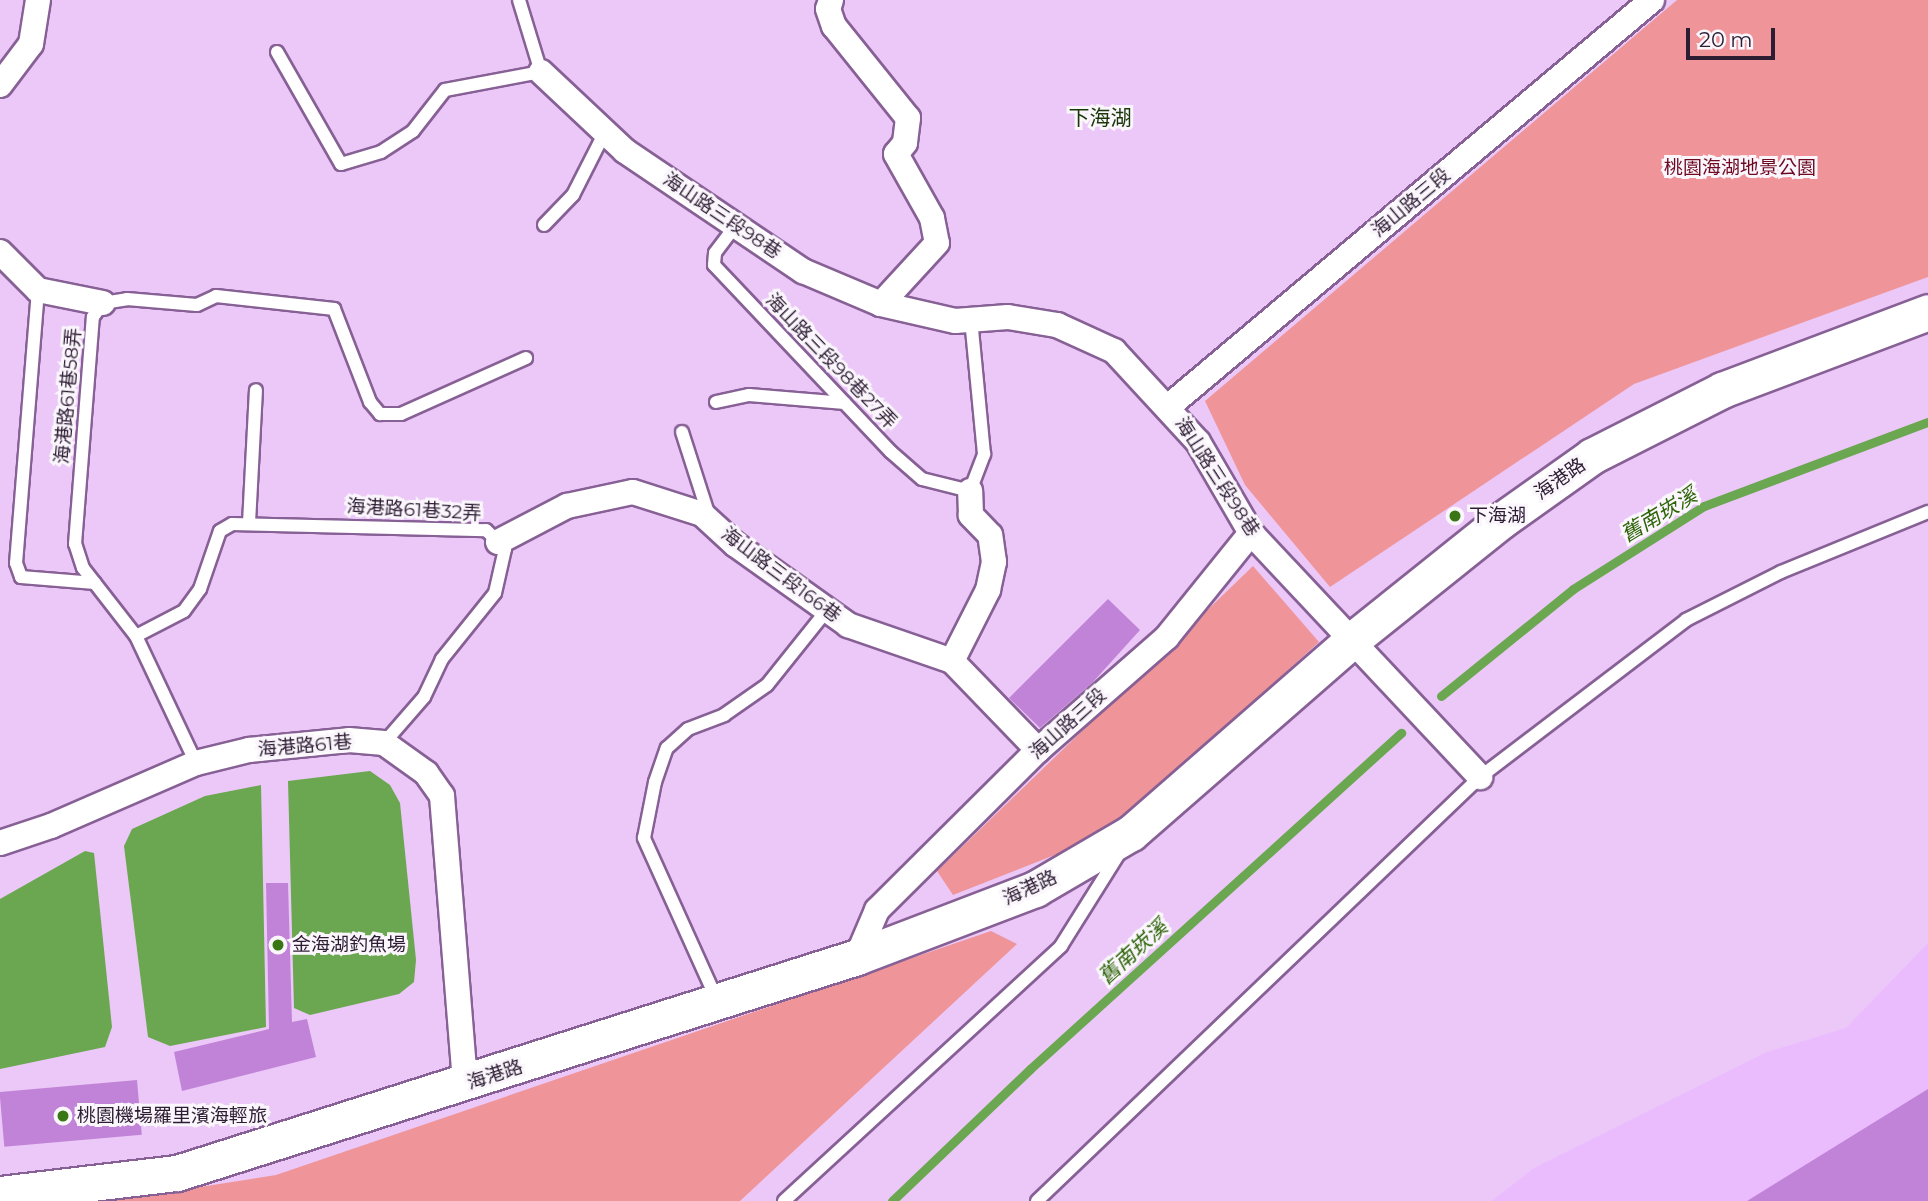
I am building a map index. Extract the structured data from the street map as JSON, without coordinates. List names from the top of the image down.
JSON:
{
  "streets": {
    "street": [
      "海山路三段",
      "海山路三段98巷",
      "海港路",
      "海山路三段166巷",
      "海港路61巷"
    ],
    "lane": ["海山路三段98巷27弄", "海港路61巷58弄", "海港路61巷32弄"]
  },
  "crossings": [
    ["海山路三段", "海山路三段98巷"],
    ["海山路三段", "海港路"],
    ["海山路三段", "海山路三段166巷"],
    ["海山路三段98巷", "海山路三段98巷27弄"],
    ["海山路三段98巷", "海港路"],
    ["海港路61巷58弄", "海港路61巷32弄"],
    ["海港路61巷58弄", "海港路61巷"],
    ["海港路61巷32弄", "海山路三段166巷"],
    ["海港路61巷32弄", "海港路61巷"]
  ],
  "districts": ["下海湖"],
  "water": ["舊南崁溪"],
  "parks": ["桃園海湖地景公園"],
  "places": ["下海湖", "金海湖釣魚場", "桃園機場羅里濱海輕旅"],
  "scale_bar": "20 m"
}
